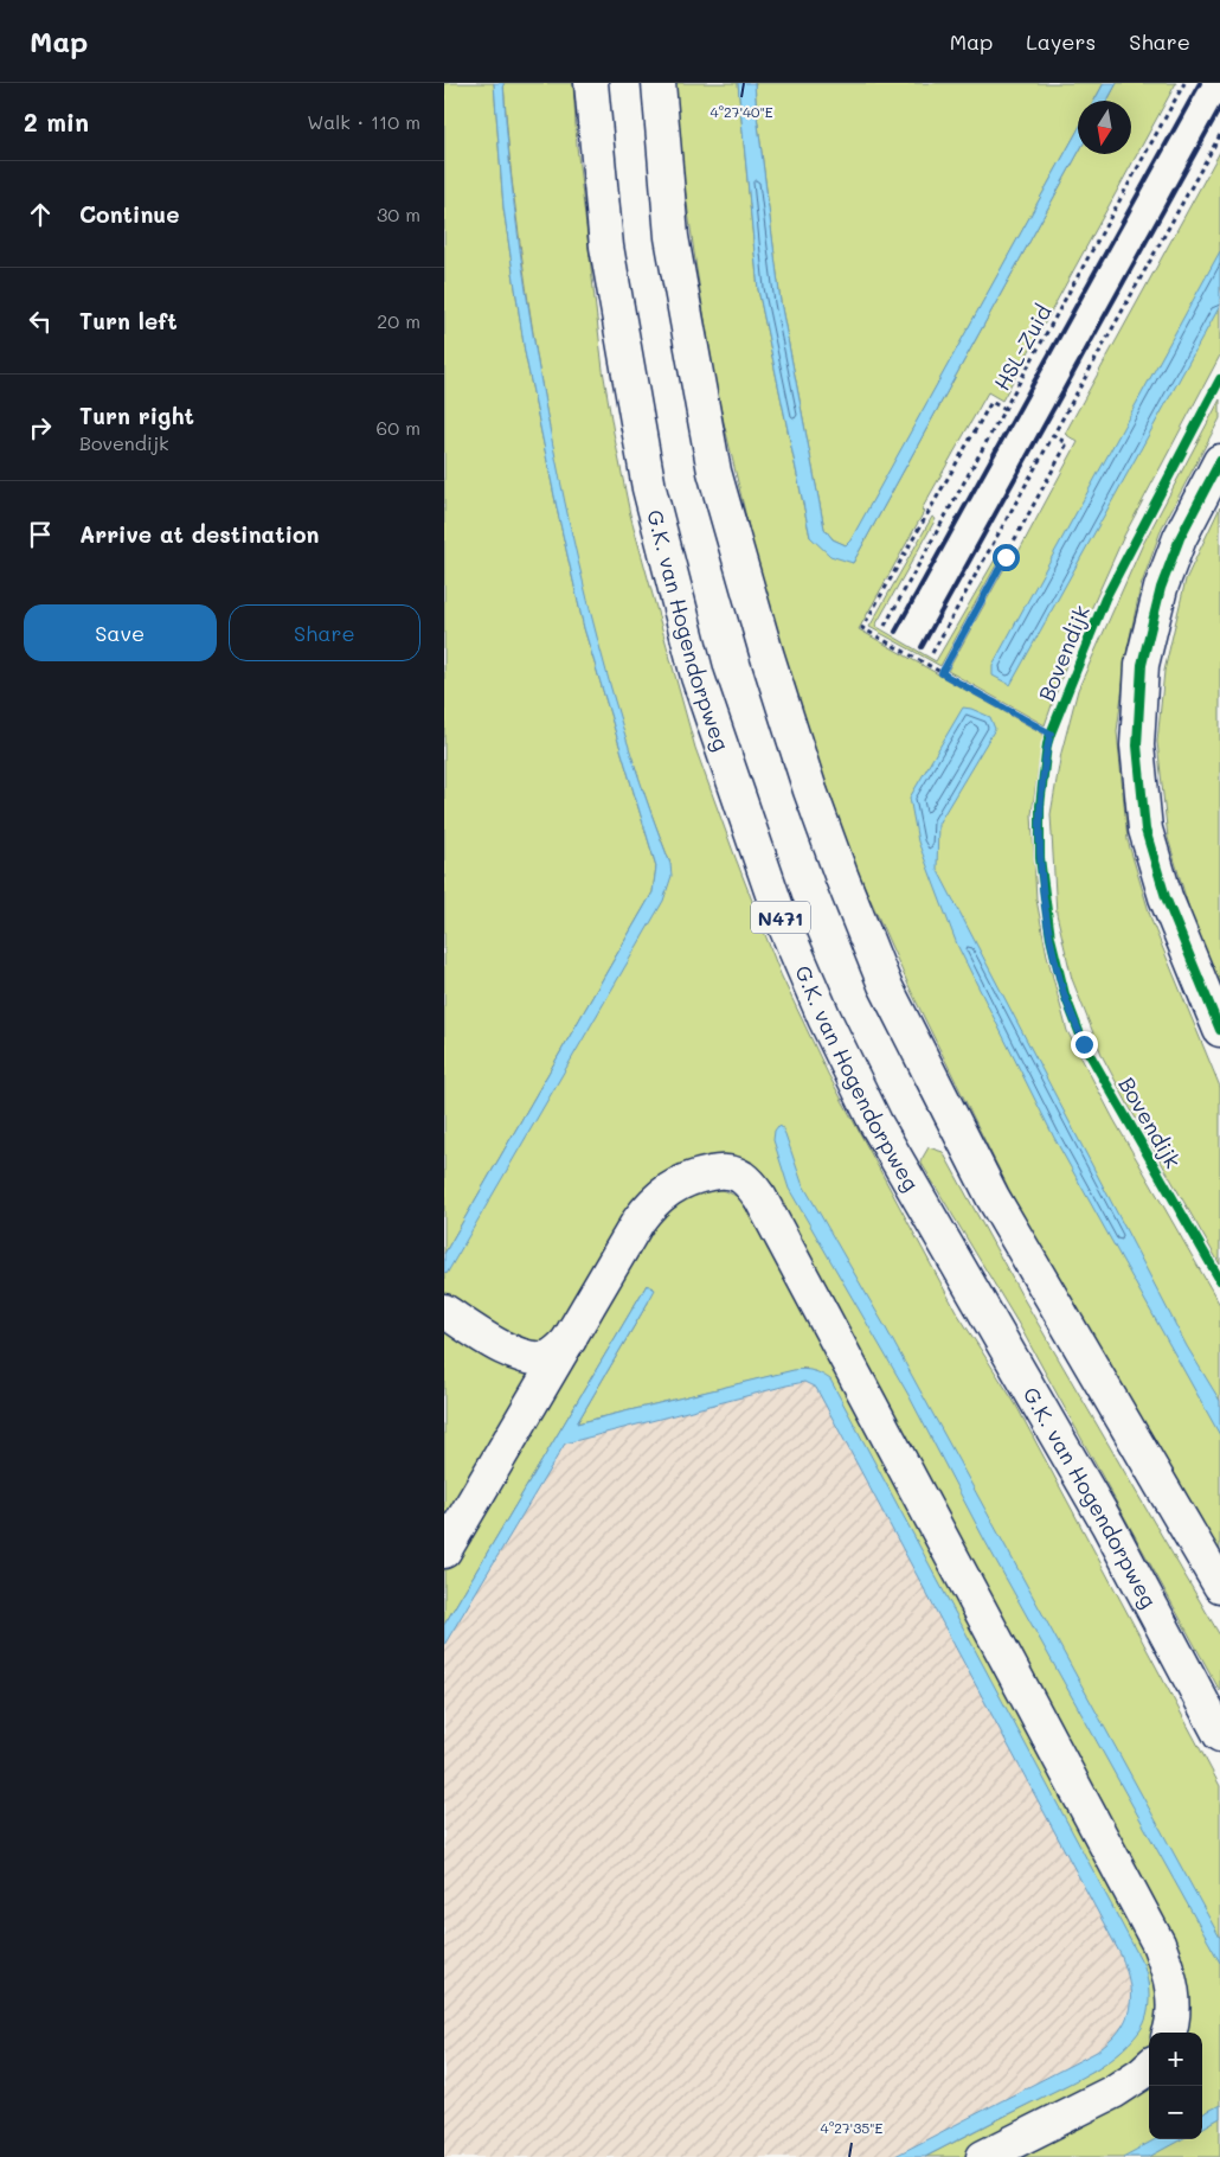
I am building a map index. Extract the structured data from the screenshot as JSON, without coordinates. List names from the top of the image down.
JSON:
{
  "streets": {
    "main road": ["G.K. van Hogendorpweg", "N471"],
    "path": ["HSL-Zuid"],
    "cycle path": ["Bovendijk"]
  },
  "north": "bottom",
  "page": {
    "header": "Map",
    "nav": ["Map", "Layers", "Share"],
    "heading": ["2 min", "Walk · 110 m"],
    "list": [
      ["Continue", "30 m"],
      ["Turn left", "20 m"],
      ["Turn right", "Bovendijk", "60 m"],
      "Arrive at destination"
    ],
    "buttons": ["Save", "Share"],
    "map_buttons": ["+", "−"]
  },
  "coordinates": ["4°27'40\"E", "4°27'35\"E"]
}
